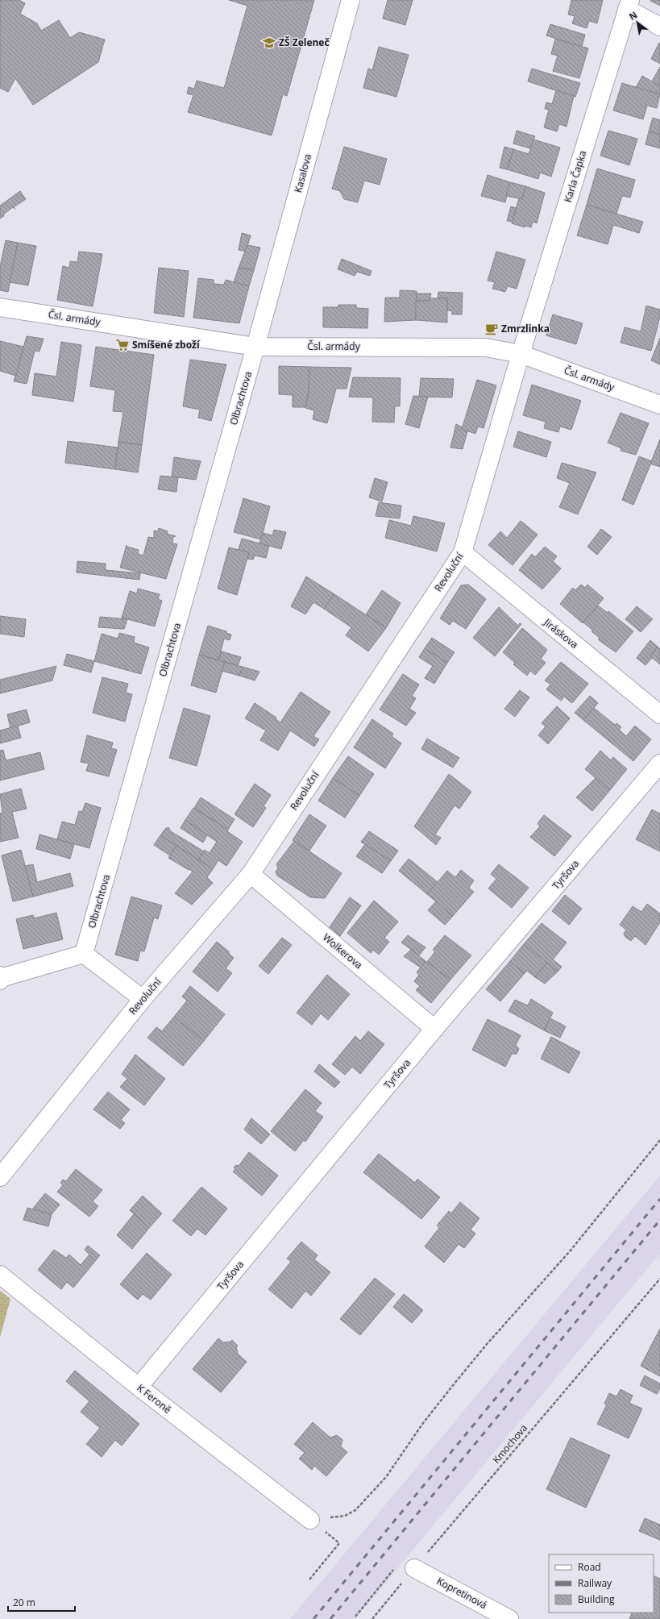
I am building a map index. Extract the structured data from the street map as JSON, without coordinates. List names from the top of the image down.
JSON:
{
  "streets": {
    "street": [
      "Kasalova",
      "Karla Čapka",
      "Čsl. armády",
      "Olbrachtova",
      "Revoluční",
      "Jiráskova",
      "Tyršova",
      "Wolkerova",
      "K Feroně",
      "Kopretinová"
    ],
    "path": ["Kmochova"]
  },
  "crossings": [
    ["Kasalova", "Čsl. armády"],
    ["Kasalova", "Olbrachtova"],
    ["Karla Čapka", "Čsl. armády"],
    ["Karla Čapka", "Revoluční"],
    ["Čsl. armády", "Olbrachtova"],
    ["Čsl. armády", "Revoluční"],
    ["Revoluční", "Jiráskova"],
    ["Revoluční", "Wolkerova"],
    ["Tyršova", "Wolkerova"],
    ["Tyršova", "K Feroně"],
    ["Kmochova", "Kopretinová"]
  ],
  "places": {
    "school or university": ["ZŠ Zeleneč"],
    "cafe": ["Zmrzlinka"],
    "supermarket": ["Smíšené zboží"]
  },
  "legend": ["Road", "Railway", "Building"],
  "scale_bar": "20 m",
  "north": "top left"
}
